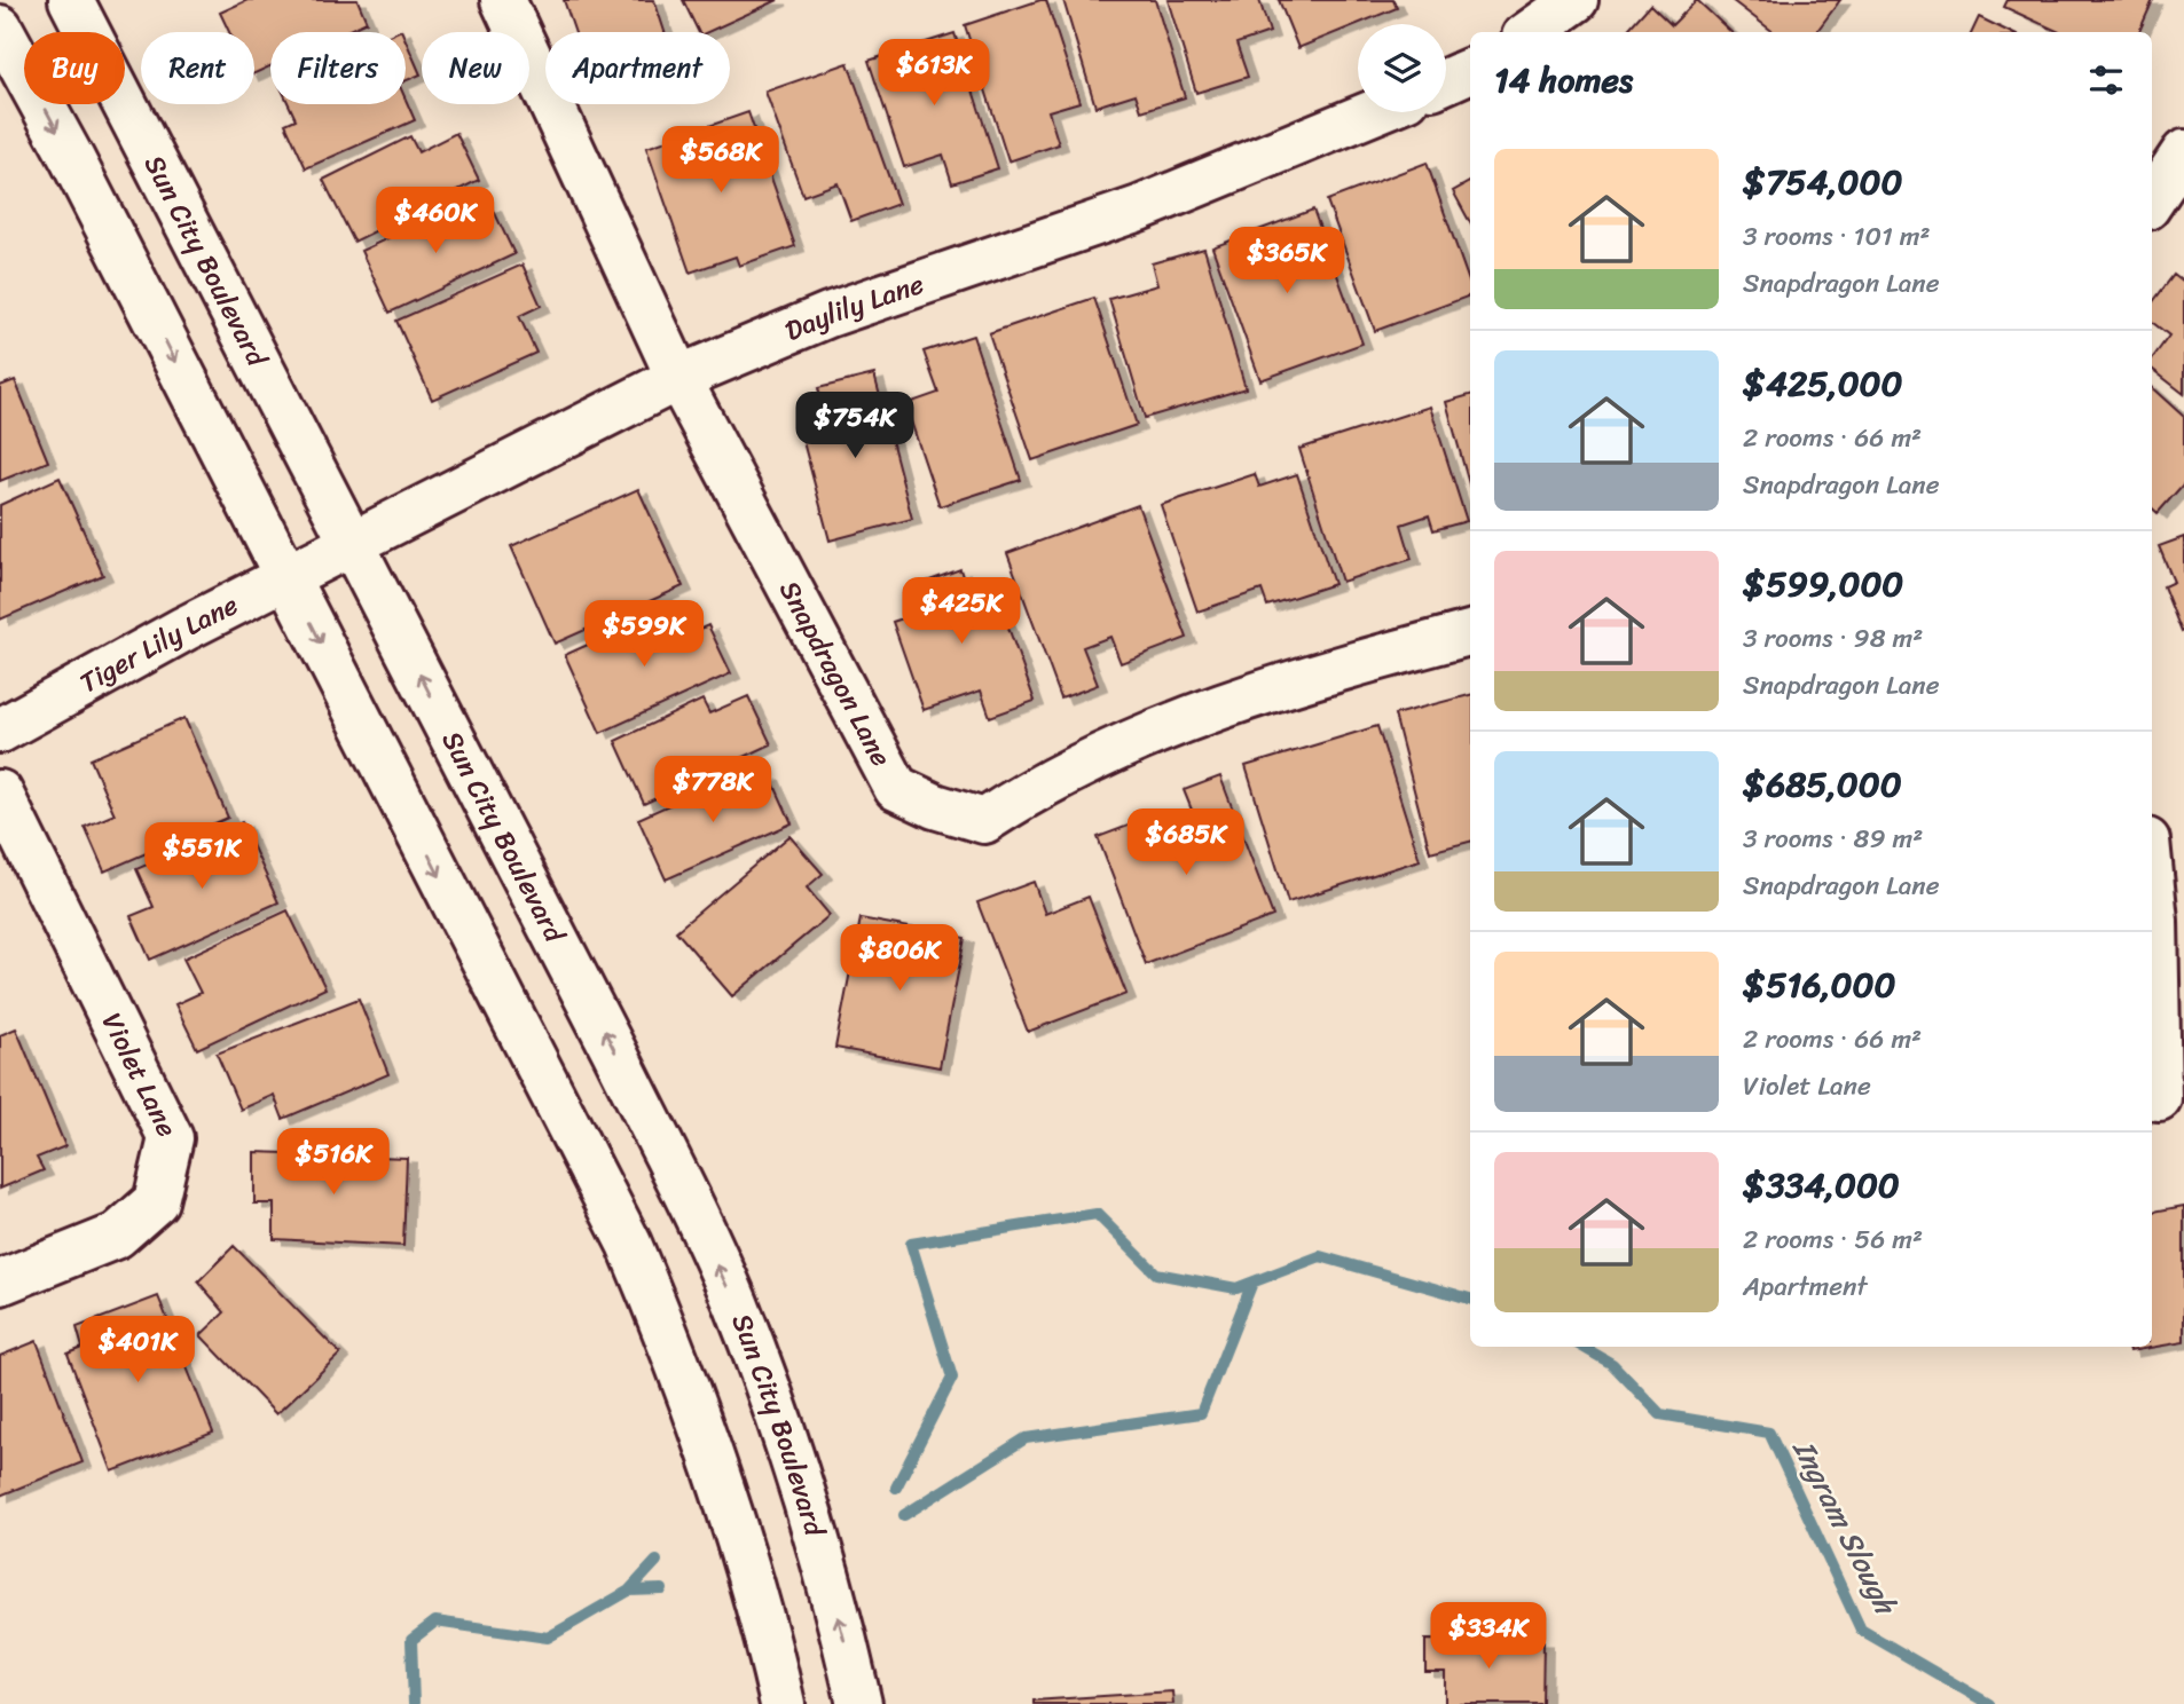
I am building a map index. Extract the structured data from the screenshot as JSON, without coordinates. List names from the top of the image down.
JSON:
{
  "streets": {
    "street": [
      "Sun City Boulevard",
      "Daylily Lane",
      "Tiger Lily Lane",
      "Snapdragon Lane",
      "Violet Lane"
    ]
  },
  "crossings": [
    ["Sun City Boulevard", "Daylily Lane"],
    ["Sun City Boulevard", "Tiger Lily Lane"],
    ["Daylily Lane", "Tiger Lily Lane"],
    ["Daylily Lane", "Snapdragon Lane"]
  ],
  "water": ["Ingram Slough"],
  "page": {
    "chip": [
      "Buy",
      "Rent",
      "Filters",
      "New",
      "Apartment"
    ],
    "heading": "14 homes",
    "price": [
      "$613K",
      "$568K",
      "$460K",
      "$365K",
      "$754K",
      "$425K",
      "$599K",
      "$778K",
      "$685K",
      "$551K",
      "$806K",
      "$516K",
      "$401K",
      "$334K"
    ],
    "list": [
      {
        "name": "$754,000",
        "note": "3 rooms · 101 m² · Snapdragon Lane"
      },
      {
        "name": "$425,000",
        "note": "2 rooms · 66 m² · Snapdragon Lane"
      },
      {
        "name": "$599,000",
        "note": "3 rooms · 98 m² · Snapdragon Lane"
      },
      {
        "name": "$685,000",
        "note": "3 rooms · 89 m² · Snapdragon Lane"
      },
      {
        "name": "$516,000",
        "note": "2 rooms · 66 m² · Violet Lane"
      },
      {
        "name": "$334,000",
        "note": "2 rooms · 56 m² · Apartment"
      }
    ]
  }
}
